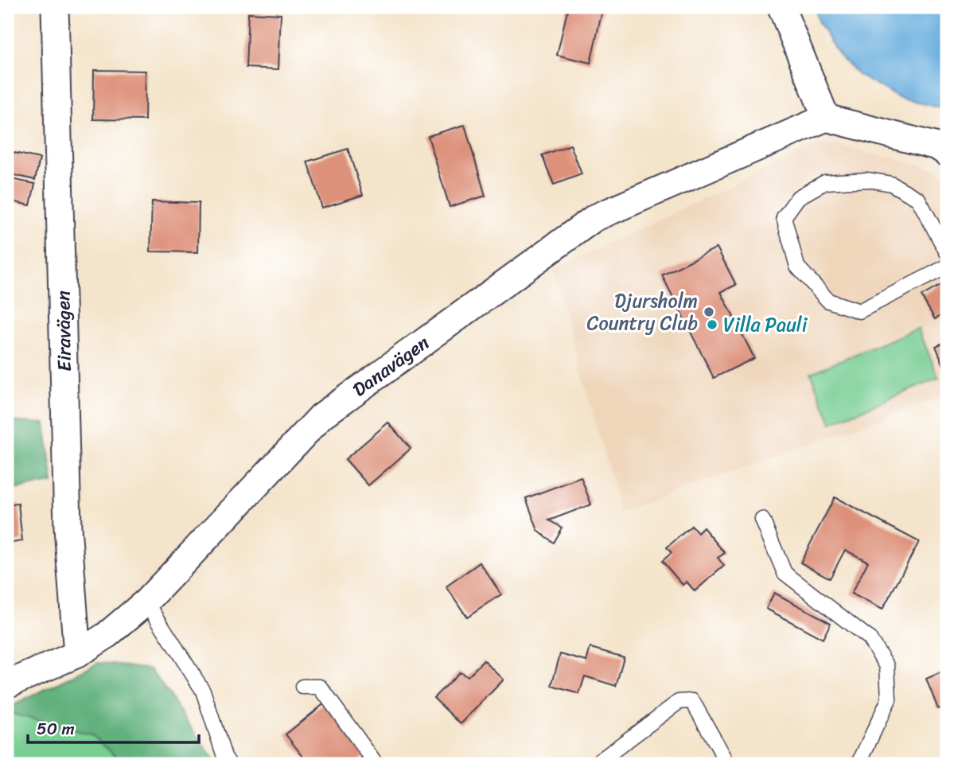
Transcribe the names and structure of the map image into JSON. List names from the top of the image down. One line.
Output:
{"streets":{"street":["Eiravägen","Danavägen"]},"crossings":[["Eiravägen","Danavägen"]],"places":["Djursholm Country Club","Villa Pauli"],"scale_bar":"50 m"}
